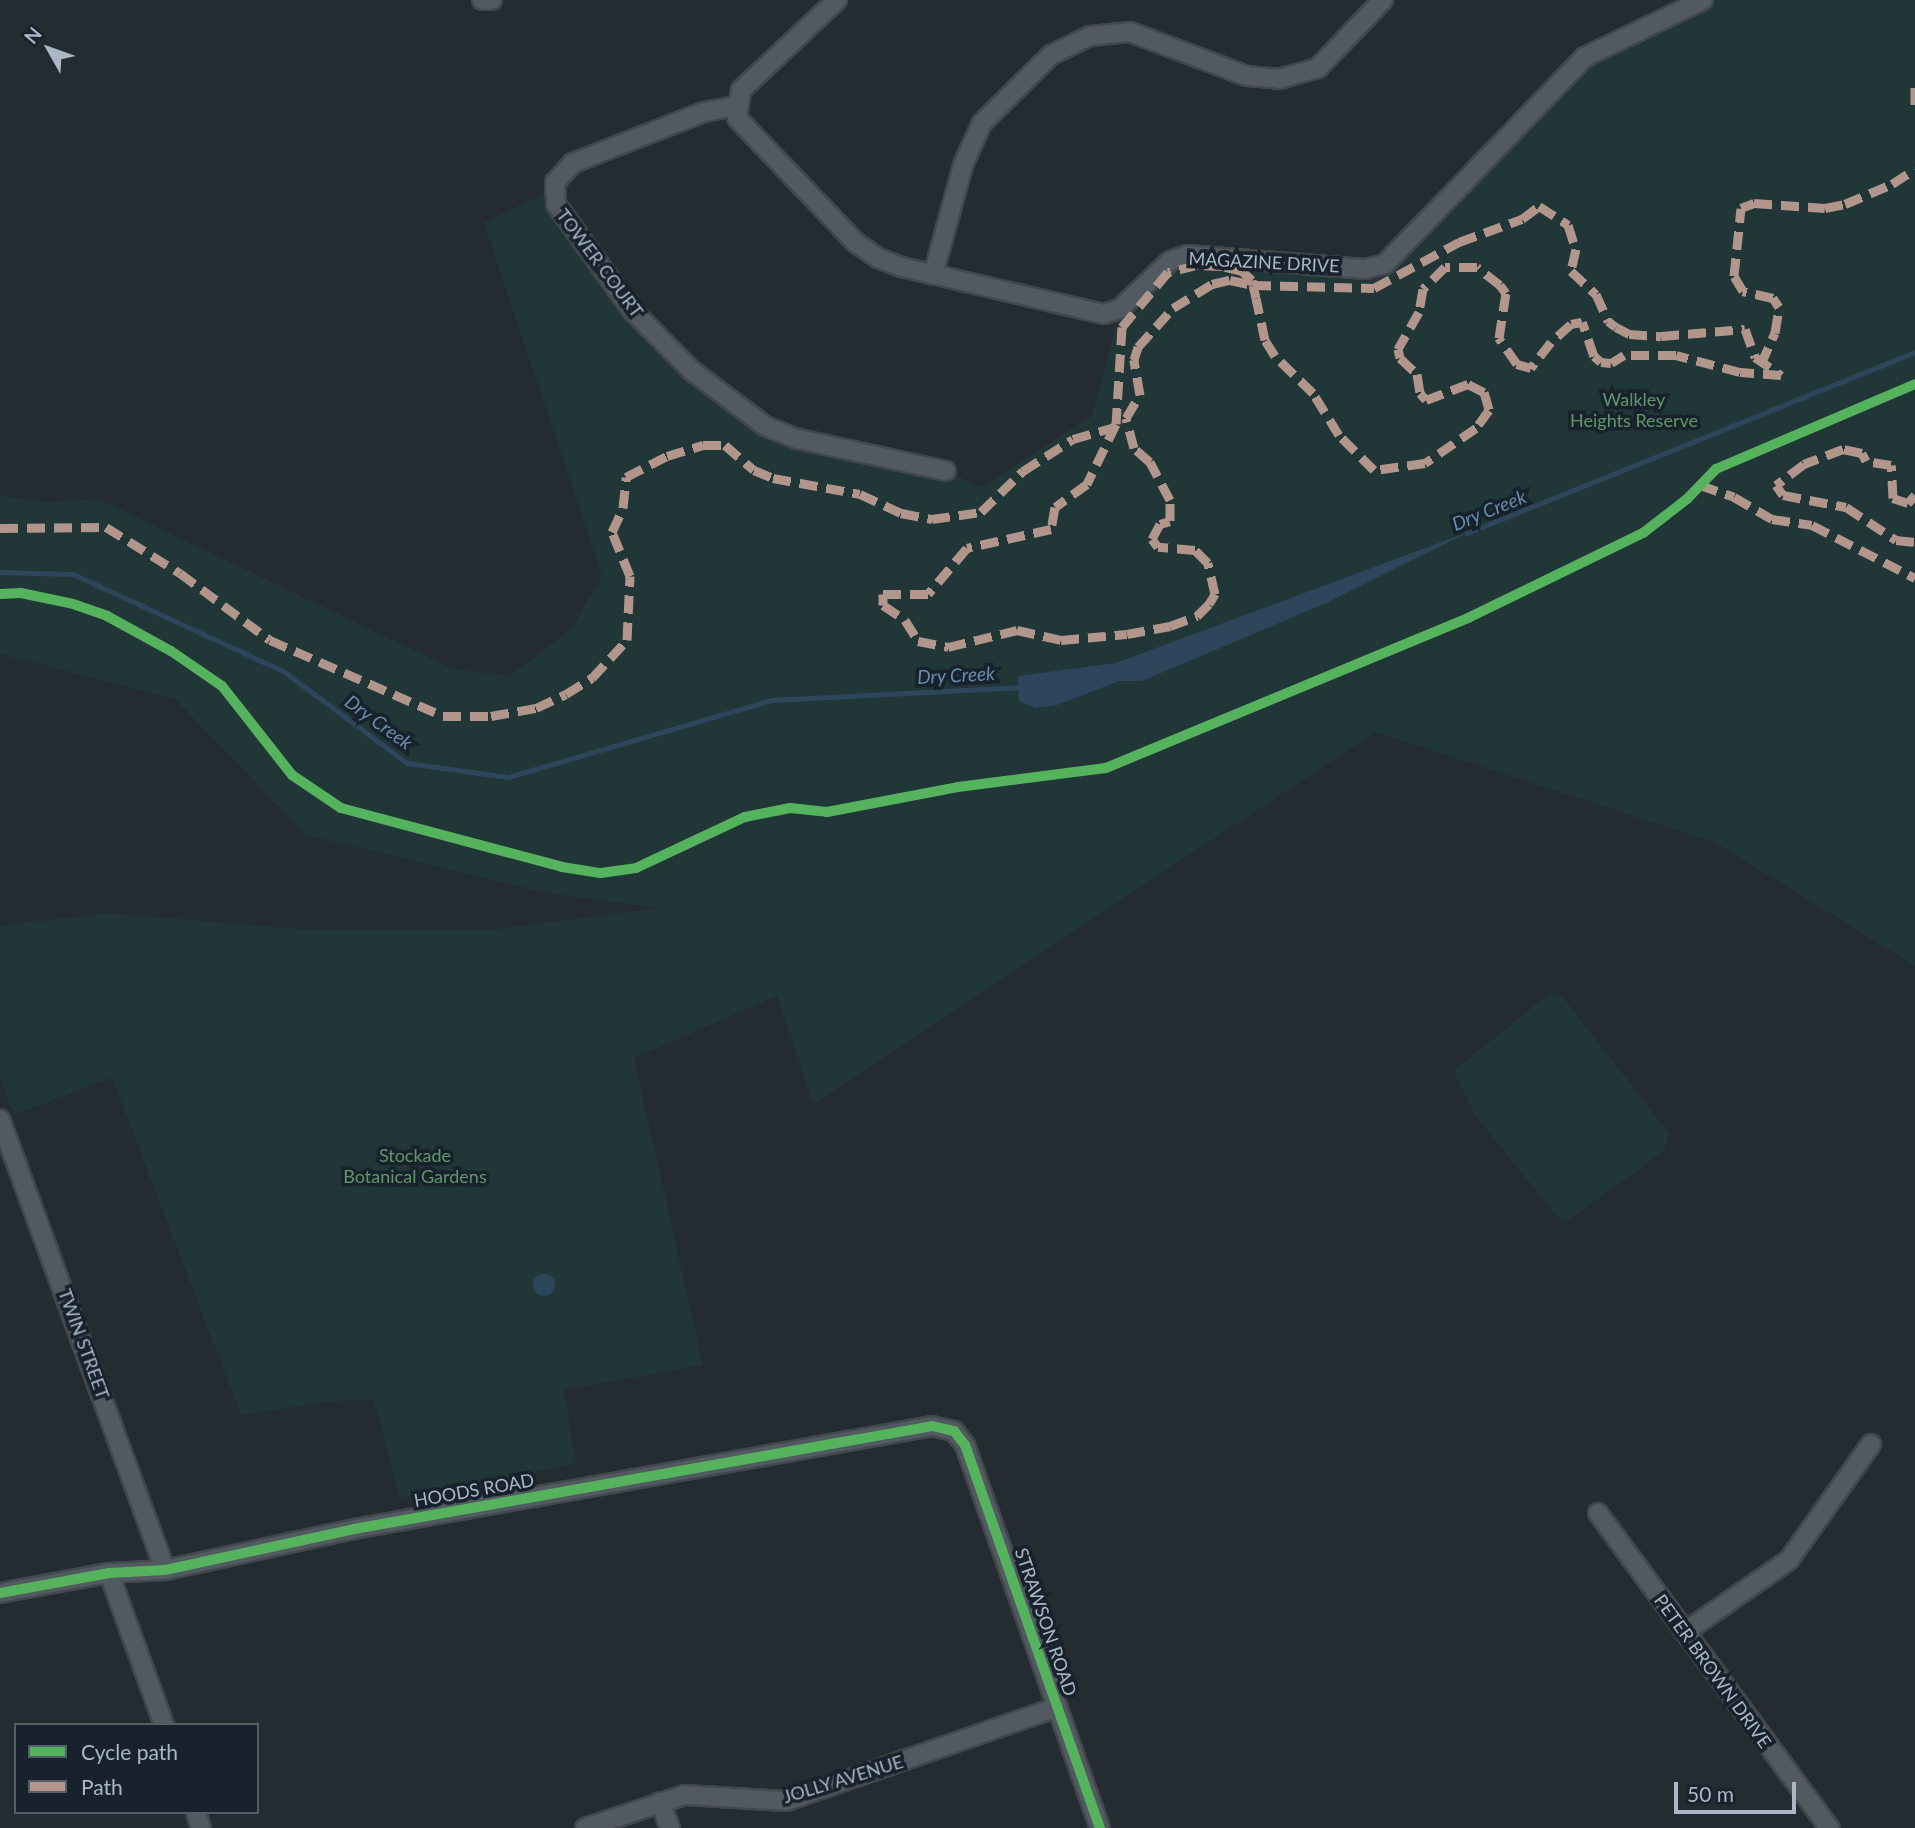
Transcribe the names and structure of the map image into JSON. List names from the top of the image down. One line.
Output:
{"streets":{"street":["MAGAZINE DRIVE","TOWER COURT","TWIN STREET","HOODS ROAD","STRAWSON ROAD","PETER BROWN DRIVE","JOLLY AVENUE"]},"crossings":[["MAGAZINE DRIVE","TOWER COURT"],["TWIN STREET","HOODS ROAD"],["HOODS ROAD","STRAWSON ROAD"],["STRAWSON ROAD","JOLLY AVENUE"]],"water":["Dry Creek"],"parks":["Walkley Heights Reserve","Stockade Botanical Gardens"],"legend":["Cycle path","Path"],"scale_bar":"50 m","north":"top left"}
